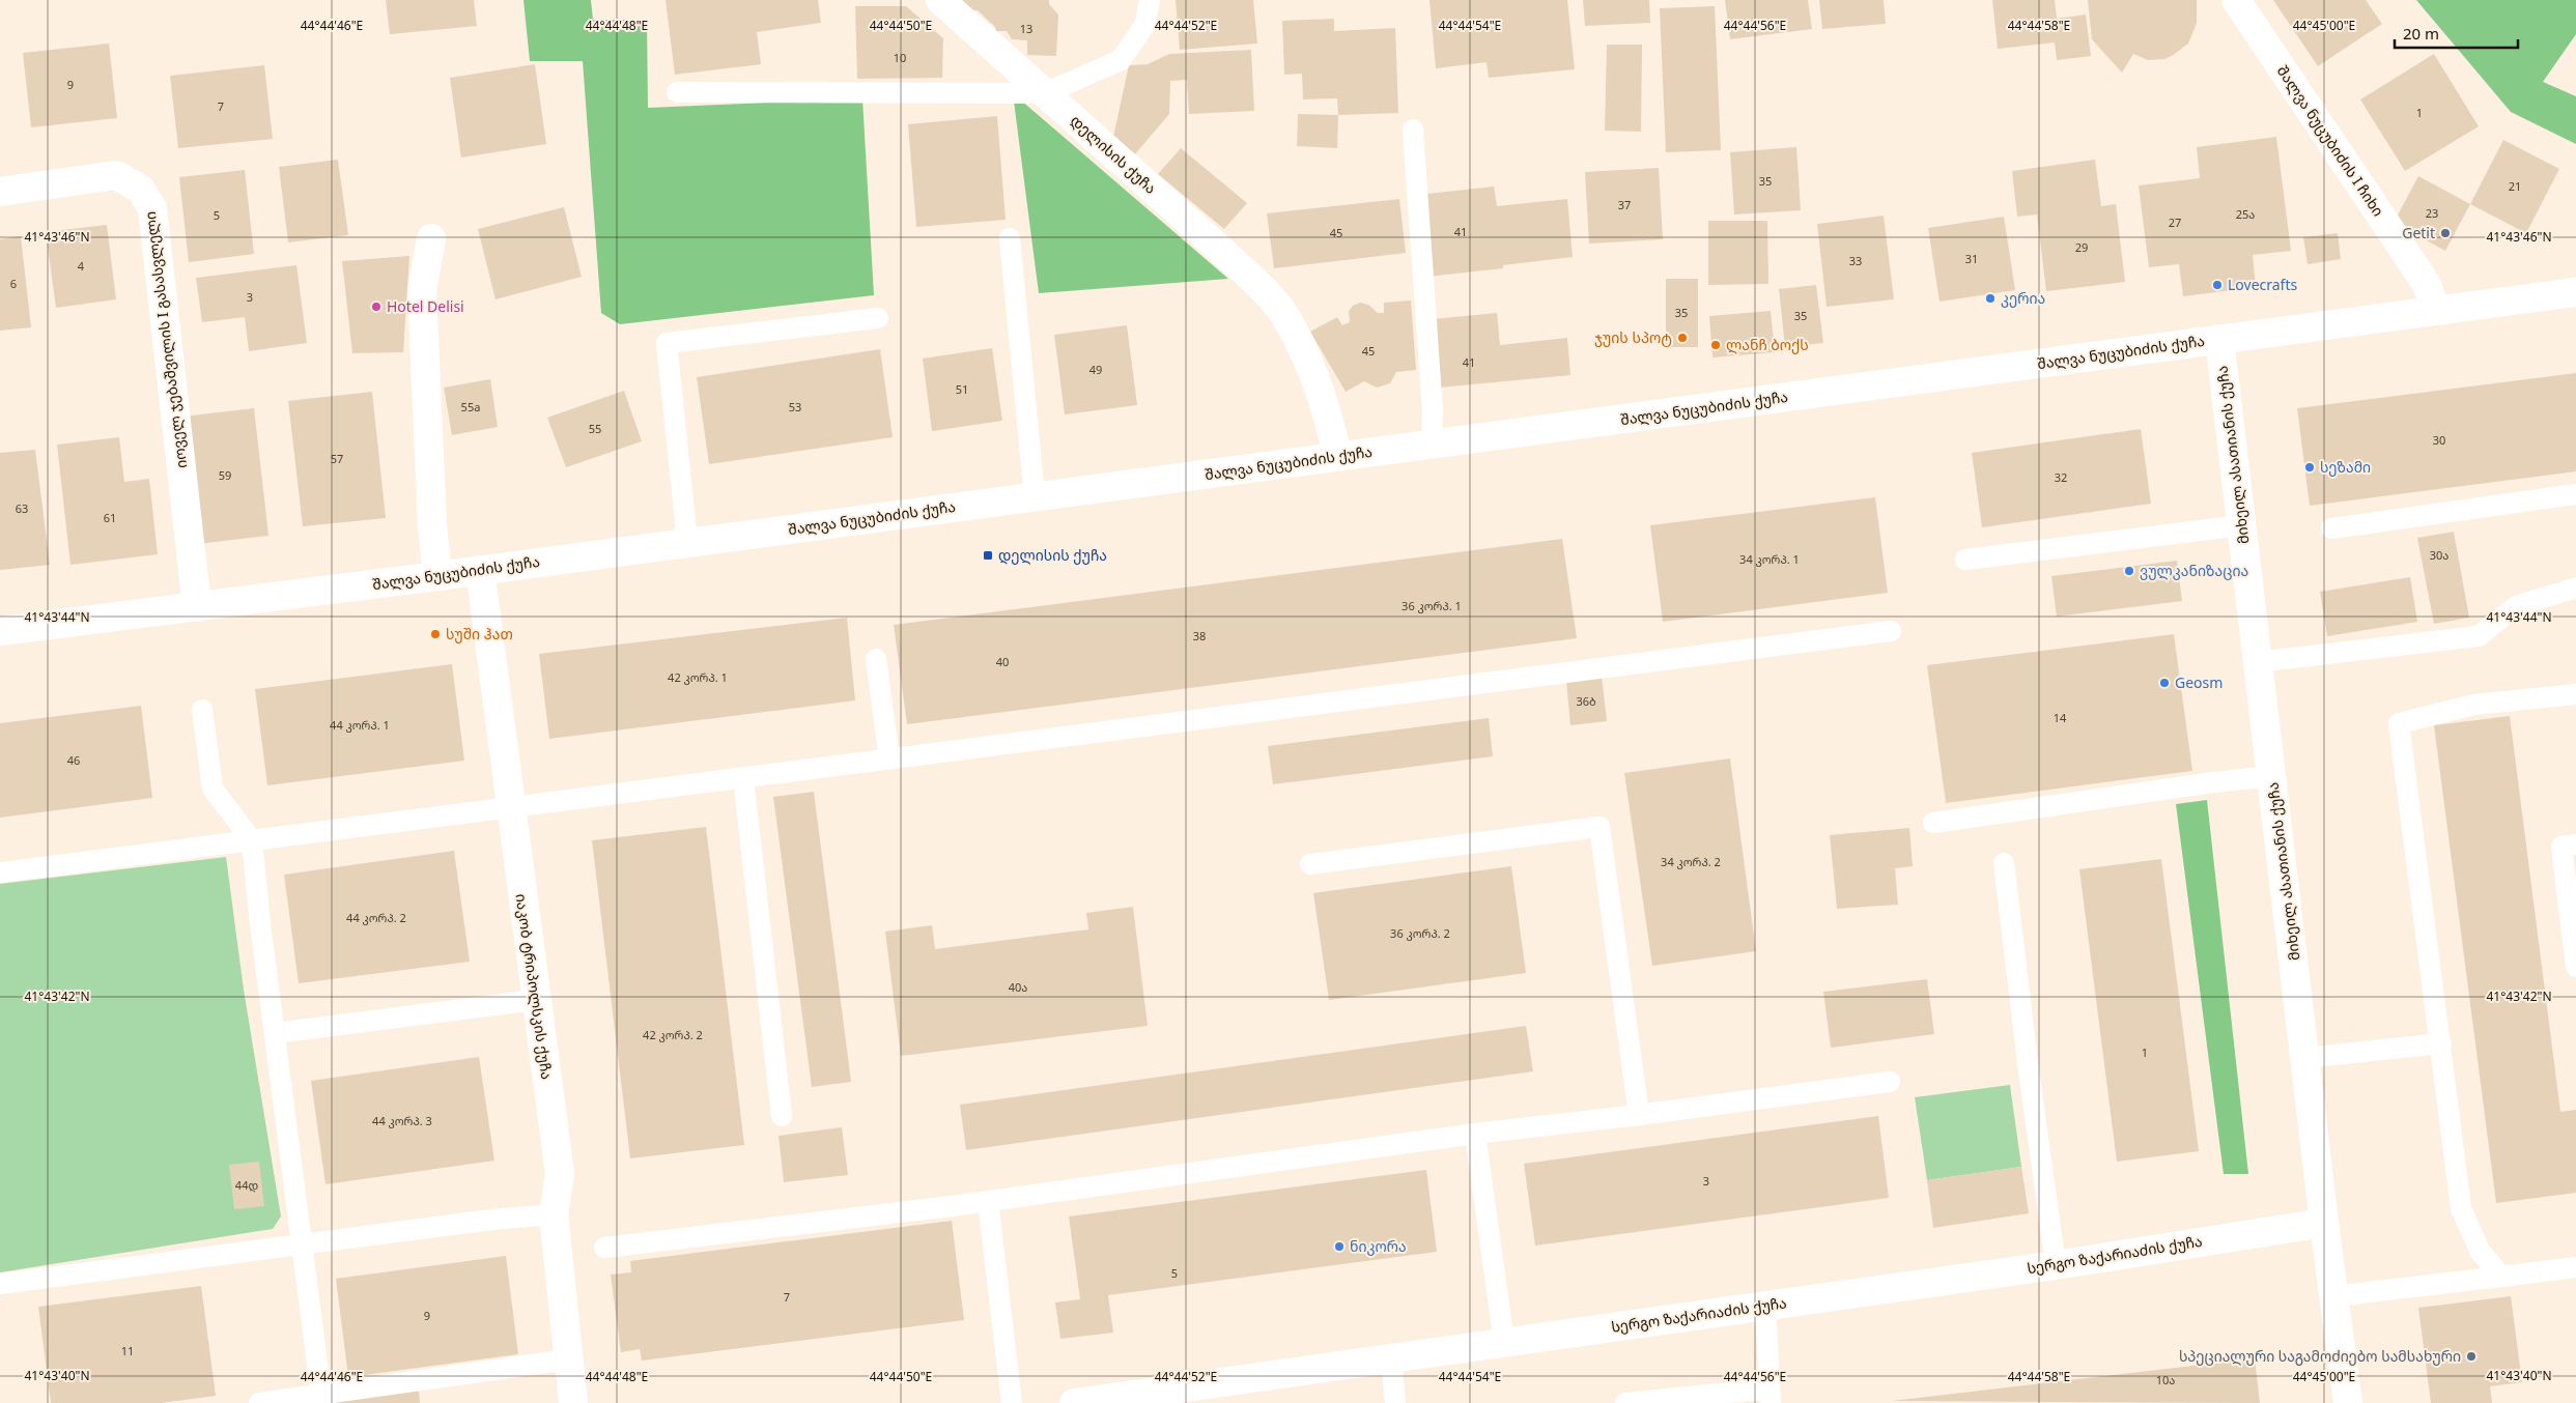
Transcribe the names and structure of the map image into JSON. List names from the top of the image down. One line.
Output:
{"streets":{"street":["შალვა ნუცუბიძის I ჩიხი","დელისის ქუჩა","იოველ ჯებაშვილის I გასასვლელი","შალვა ნუცუბიძის ქუჩა","მიხეილ ასათიანის ქუჩა","იაკობ ტრიპოლსკის ქუჩა","სერგო ზაქარიაძის ქუჩა"]},"crossings":[["შალვა ნუცუბიძის I ჩიხი","შალვა ნუცუბიძის ქუჩა"],["დელისის ქუჩა","შალვა ნუცუბიძის ქუჩა"],["იოველ ჯებაშვილის I გასასვლელი","შალვა ნუცუბიძის ქუჩა"],["შალვა ნუცუბიძის ქუჩა","მიხეილ ასათიანის ქუჩა"],["შალვა ნუცუბიძის ქუჩა","იაკობ ტრიპოლსკის ქუჩა"],["მიხეილ ასათიანის ქუჩა","სერგო ზაქარიაძის ქუჩა"]],"places":{"other":["Getit","Lovecrafts","კერია","Hotel Delisi","ჯუის სპოტ","ლანჩ ბოქს","სეზამი","ვულკანიზაცია","სუში ჰათ","Geosm","ნიკორა","სპეციალური საგამოძიებო სამსახური"],"transit":["დელისის ქუჩა"]},"house_numbers":["13","10","9","7","1","35","21","37","23","25ა","5","27","41","45","29","31","33","4","6","3","35","35","45","41","49","51","55a","53","55","30","57","59","32","63","61","30ა","34 კორპ. 1","36 კორპ. 1","38","40","42 კორპ. 1","36ბ","14","44 კორპ. 1","46","34 კორპ. 2","44 კორპ. 2","36 კორპ. 2","40ა","42 კორპ. 2","1","44 კორპ. 3","3","44დ","5","7","9","11","10ა"],"scale_bar":"20 m","coordinates":["44°44'46\"E","44°44'48\"E","44°44'50\"E","44°44'52\"E","44°44'54\"E","44°44'56\"E","44°44'58\"E","44°45'00\"E","41°43'46\"N","41°43'44\"N","41°43'42\"N","41°43'40\"N"]}
